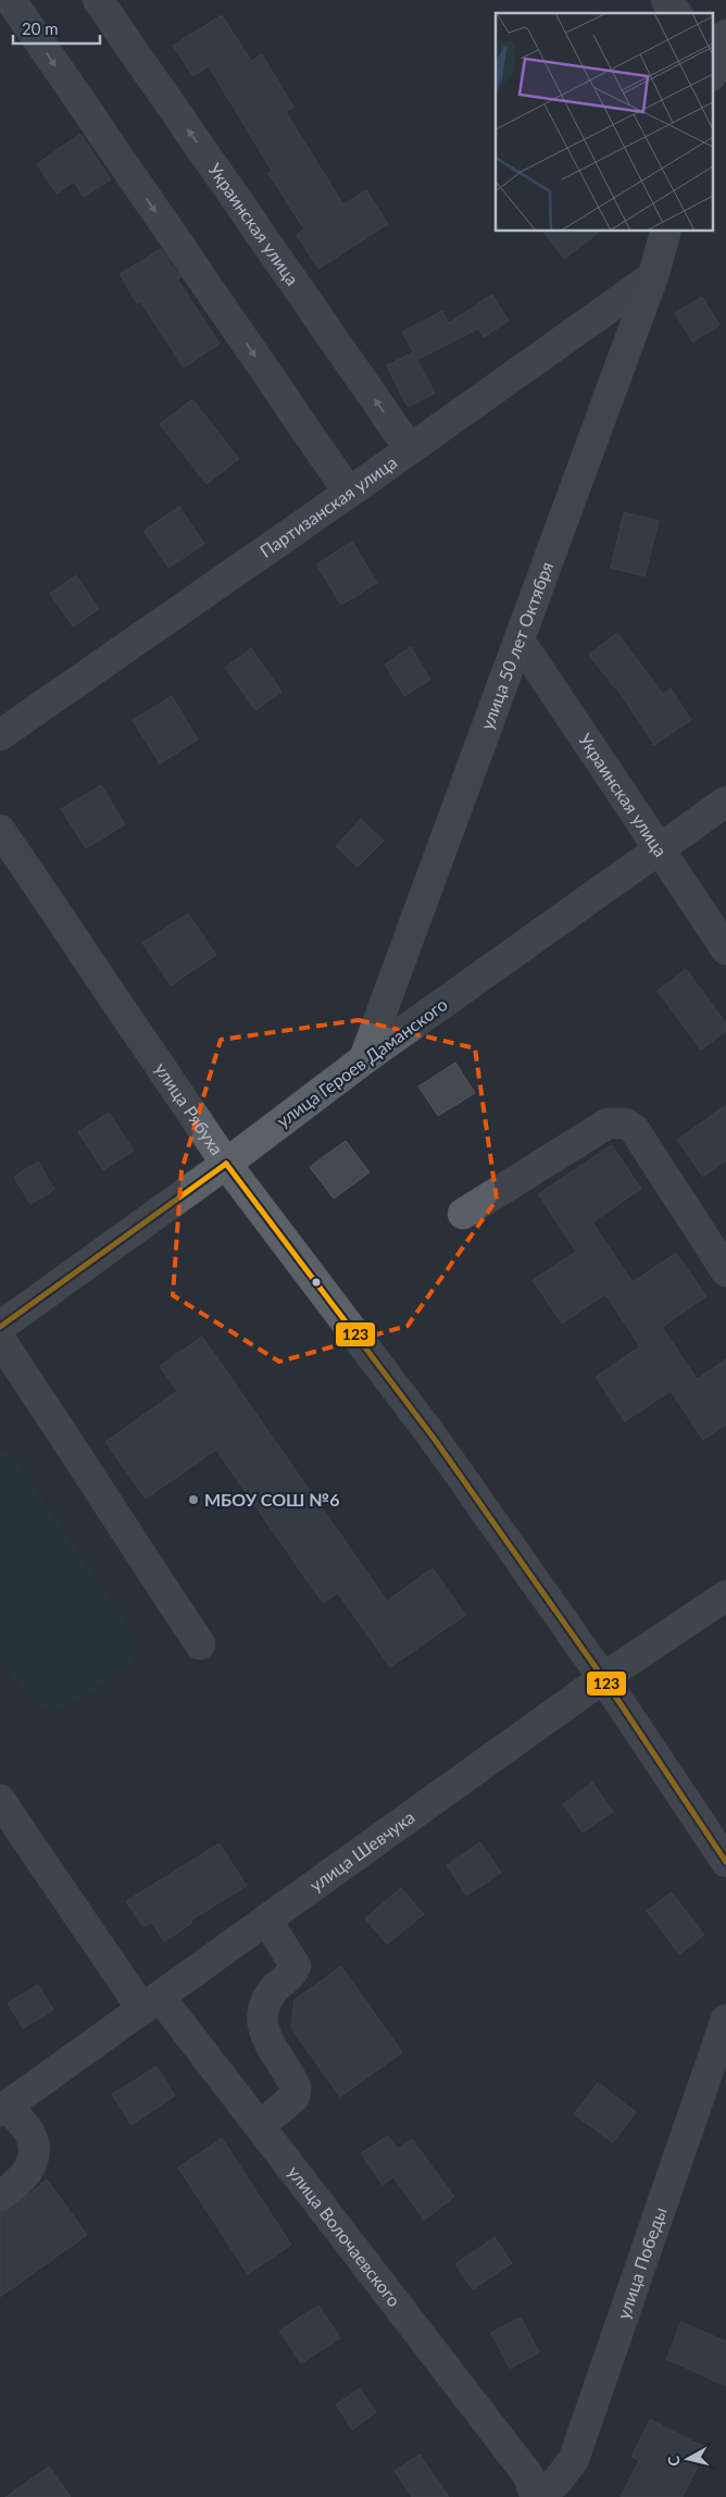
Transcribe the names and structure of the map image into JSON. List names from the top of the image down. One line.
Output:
{"streets":{"main road":["улица 50 лет Октября","улица Героев Даманского","улица Рябуха"],"street":["Украинская улица","Партизанская улица","улица Шевчука","улица Волочаевского","улица Победы"]},"crossings":[["Украинская улица","Партизанская улица"],["Украинская улица","улица 50 лет Октября"],["Украинская улица","улица Героев Даманского"],["Партизанская улица","улица 50 лет Октября"],["улица 50 лет Октября","улица Героев Даманского"],["улица Героев Даманского","улица Рябуха"],["улица Рябуха","улица Шевчука"],["улица Шевчука","улица Волочаевского"],["улица Волочаевского","улица Победы"]],"places":["МБОУ СОШ №6"],"lines":["transit line 123"],"scale_bar":"20 m","north":"left"}
